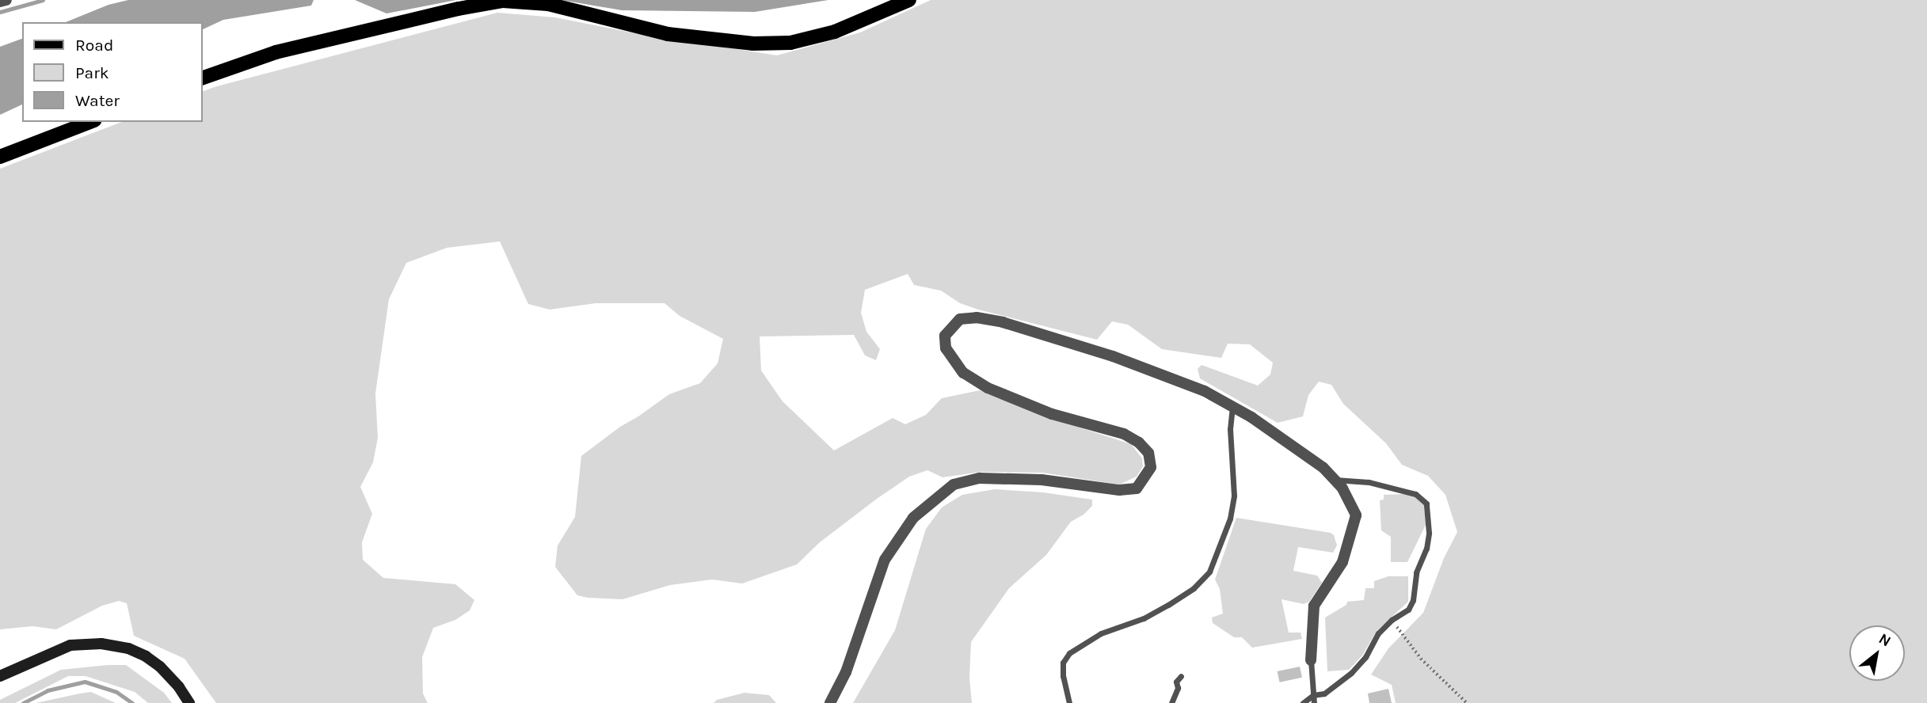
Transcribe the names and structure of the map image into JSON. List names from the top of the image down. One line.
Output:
{"legend":["Road","Park","Water"],"north":"top right"}
